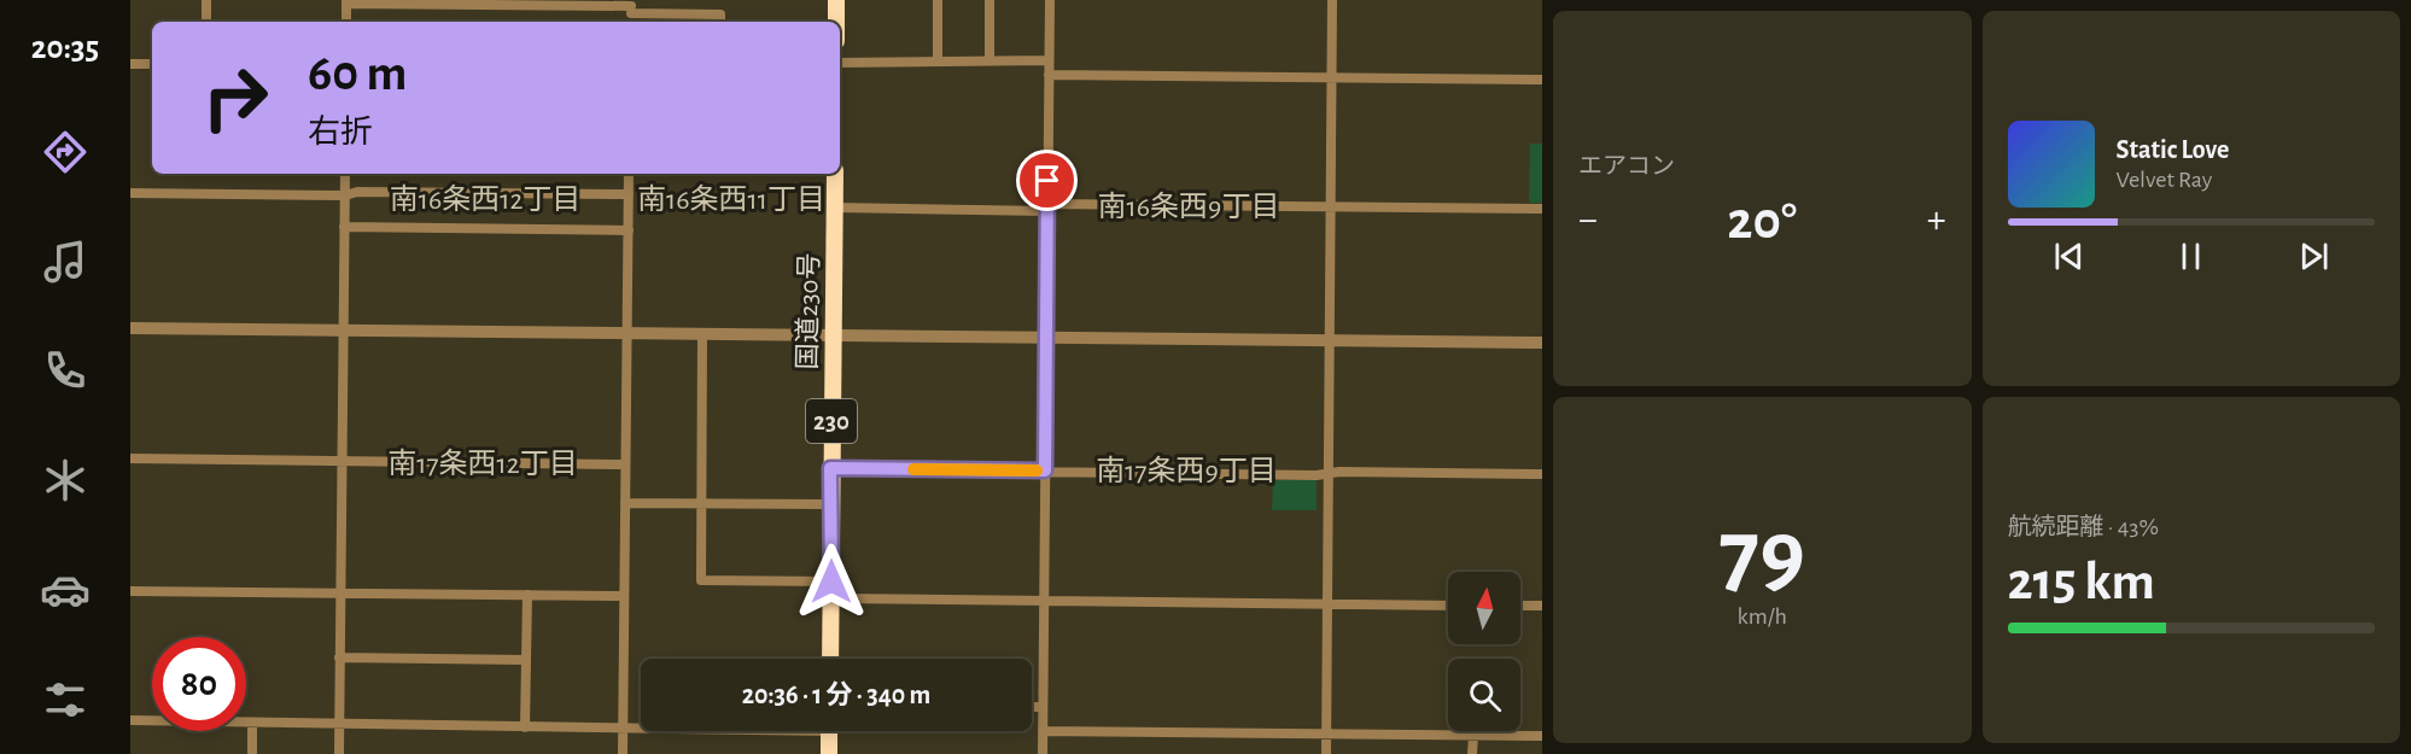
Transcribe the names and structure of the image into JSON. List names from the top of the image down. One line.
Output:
{"streets":{"highway":["国道230号","230"]},"districts":["南16条西12丁目","南16条西11丁目","南16条西9丁目","南17条西12丁目","南17条西9丁目"],"north":"top","page":{"tabs":"20:35","tile":["エアコン",["79","km/h"],["航続距離 · 43%","215 km"]],"turn":["60 m","右折"],"song":["Static Love","Velvet Ray"],"heat":["−","20°","+"],"limit":"80","trip":"20:36 · 1 分 · 340 m"}}
